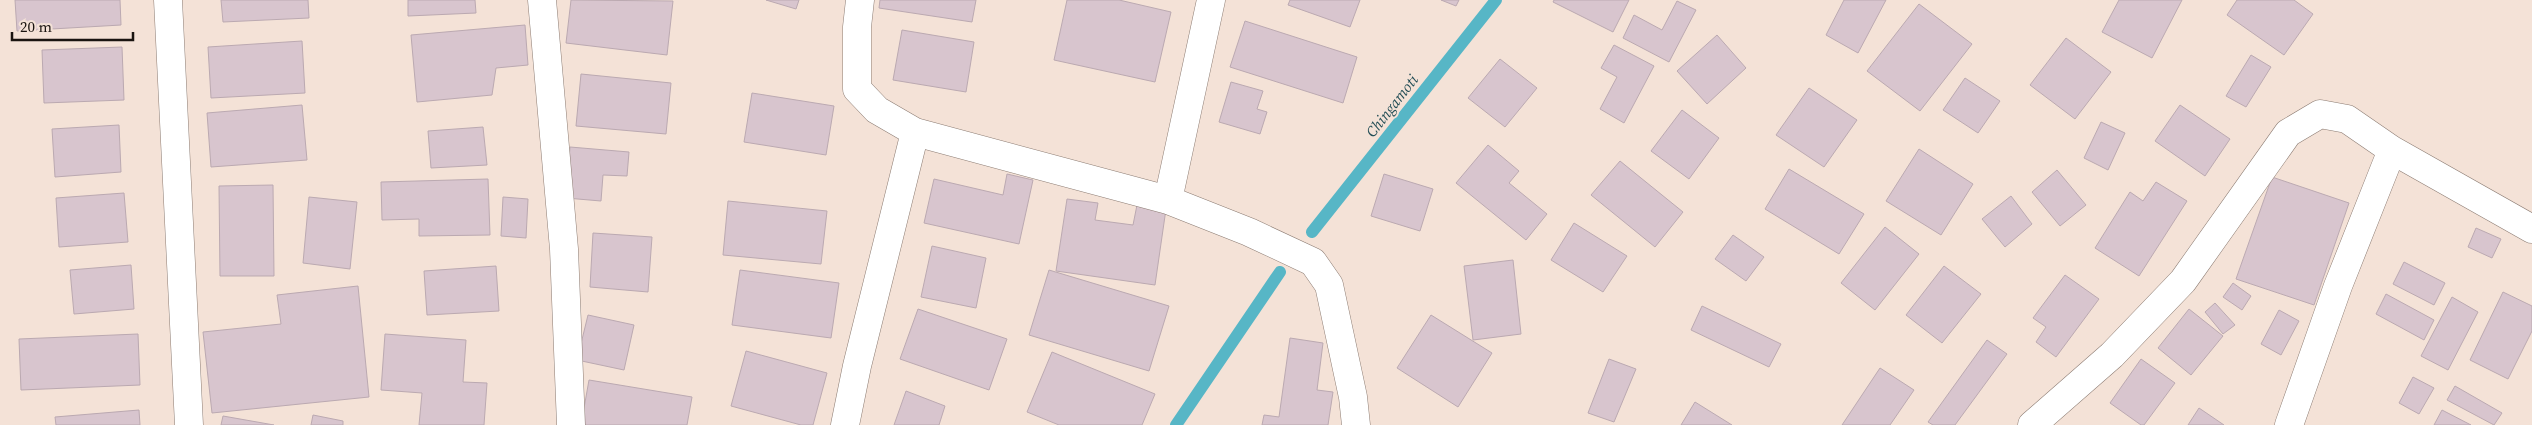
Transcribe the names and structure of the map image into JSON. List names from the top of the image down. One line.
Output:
{"water":["Chingamoti"],"scale_bar":"20 m"}
